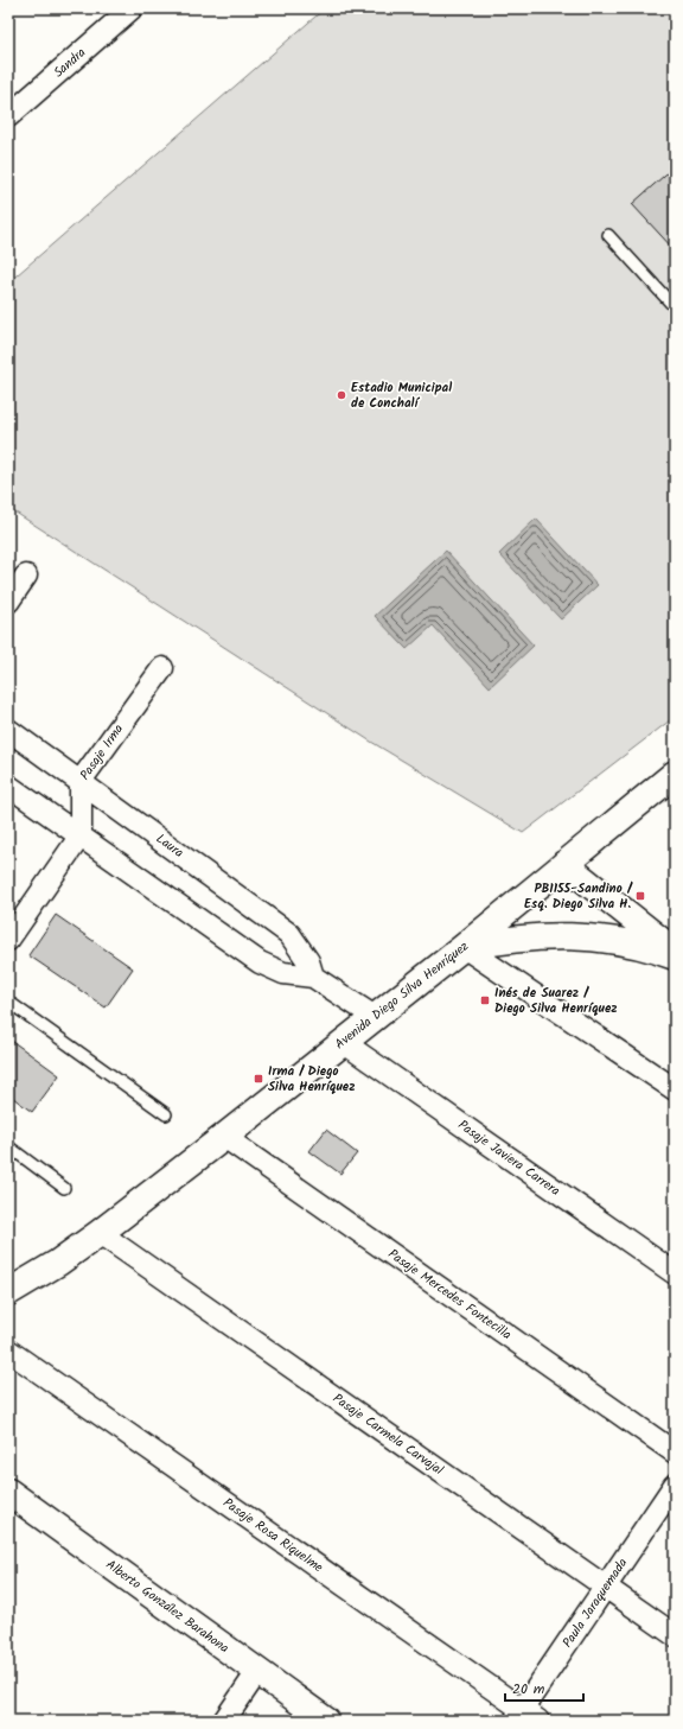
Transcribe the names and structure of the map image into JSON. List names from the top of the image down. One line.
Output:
{"streets":{"main road":["Avenida Diego Silva Henríquez","Alberto González Barahona"],"street":["Sandra","Pasaje Irma","Laura","Pasaje Javiera Carrera","Pasaje Mercedes Fontecilla","Pasaje Carmela Carvajal","Pasaje Rosa Riquelme","Paula Jaraquemada"]},"crossings":[["Pasaje Irma","Laura"],["Avenida Diego Silva Henríquez","Pasaje Javiera Carrera"],["Avenida Diego Silva Henríquez","Pasaje Mercedes Fontecilla"],["Avenida Diego Silva Henríquez","Pasaje Carmela Carvajal"],["Pasaje Carmela Carvajal","Paula Jaraquemada"],["Pasaje Rosa Riquelme","Paula Jaraquemada"]],"places":{"other":["Estadio Municipal de Conchalí"],"transit":["PB1155-Sandino / Esq. Diego Silva H.","Inés de Suarez / Diego Silva Henríquez","Irma / Diego Silva Henríquez"]},"scale_bar":"20 m"}
